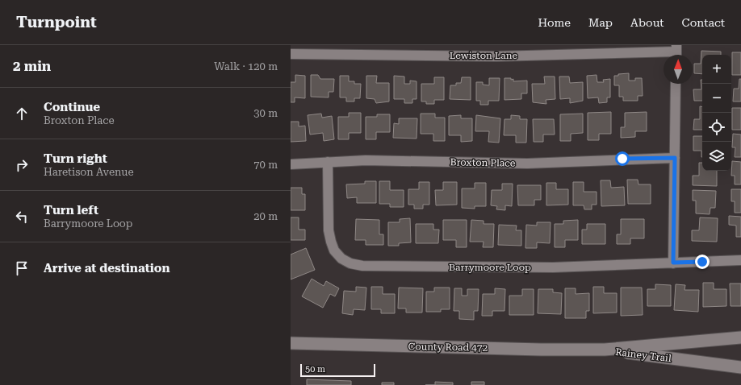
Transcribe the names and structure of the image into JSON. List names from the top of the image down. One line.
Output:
{"streets":{"street":["Lewiston Lane","Broxton Place","Barrymoore Loop","County Road 472","Rainey Trail"]},"crossings":[["Broxton Place","Barrymoore Loop"],["County Road 472","Rainey Trail"]],"scale_bar":"50 m","north":"top","page":{"header":"Turnpoint","nav":["Home","Map","About","Contact"],"heading":["2 min","Walk · 120 m"],"map_buttons":["+","−"],"list":[["Continue","Broxton Place","30 m"],["Turn right","Haretison Avenue","70 m"],["Turn left","Barrymoore Loop","20 m"],"Arrive at destination"],"scale":"50 m"}}
